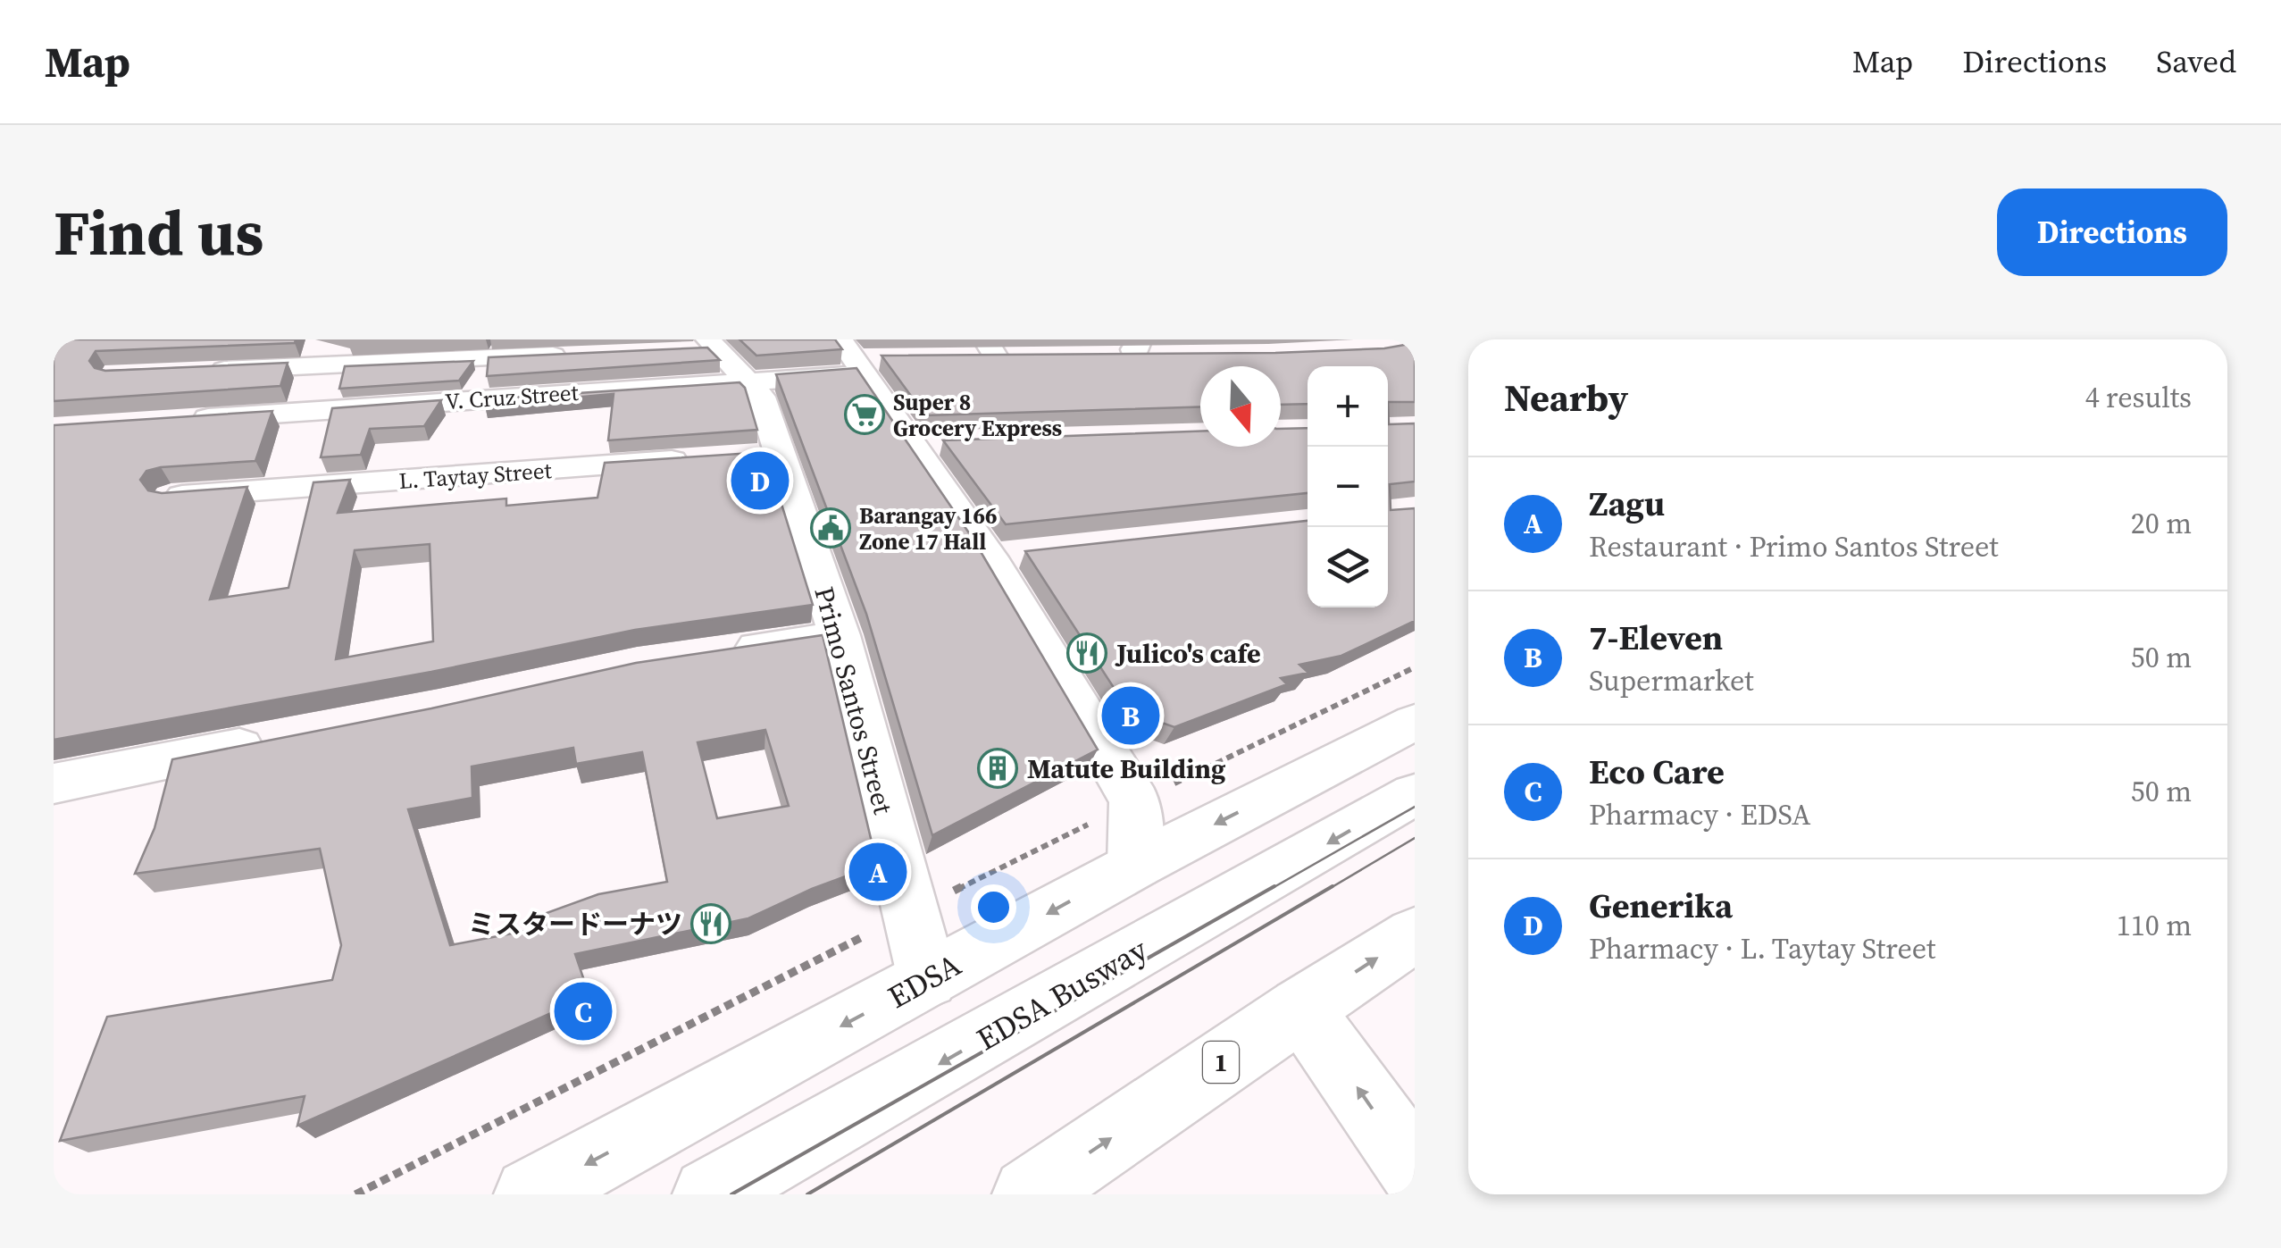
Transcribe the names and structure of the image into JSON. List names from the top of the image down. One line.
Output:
{"streets":{"main road":["V. Cruz Street","L. Taytay Street","Primo Santos Street","EDSA","EDSA Busway","1"]},"crossings":[["V. Cruz Street","Primo Santos Street"],["Primo Santos Street","EDSA"]],"places":{"supermarket":["Super 8 Grocery Express"],"public building":["Barangay 166 Zone 17 Hall"],"restaurant":["Julico's cafe","ミスタードーナツ"],"building":["Matute Building"]},"north":"bottom","page":{"header":"Map","nav":["Map","Directions","Saved"],"buttons":"Directions","title":"Find us","heading":["Nearby","4 results"],"map_buttons":["+","−"],"pins":["D","B","A","C"],"list":[{"mark":"A","name":"Zagu","note":"Restaurant · Primo Santos Street","value":"20 m"},{"mark":"B","name":"7-Eleven","note":"Supermarket","value":"50 m"},{"mark":"C","name":"Eco Care","note":"Pharmacy · EDSA","value":"50 m"},{"mark":"D","name":"Generika","note":"Pharmacy · L. Taytay Street","value":"110 m"}]}}
